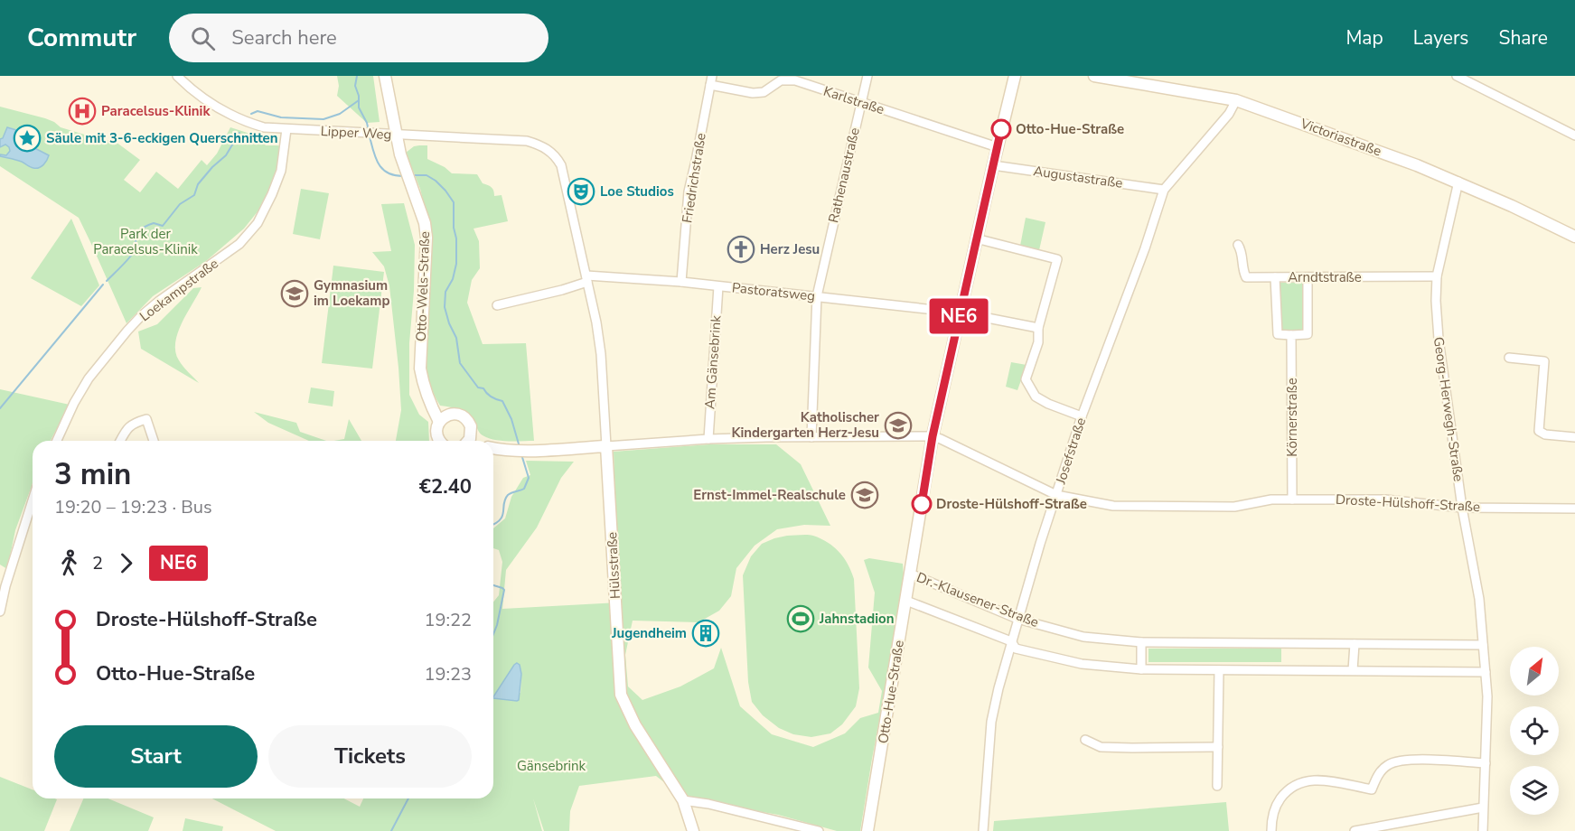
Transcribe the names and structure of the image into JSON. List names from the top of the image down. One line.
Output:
{"streets":{"main road":["Victoriastraße","Otto-Wels-Straße","Hülsstraße","Otto-Hue-Straße"],"street":["Karlstraße","Lipper Weg","Rathenaustraße","Augustastraße","Friedrichstraße","Arndtstraße","Loekampstraße","Pastoratsweg","Am Gänsebrink","Georg-Herwegh-Straße","Körnerstraße","Josefstraße","Droste-Hülshoff-Straße","Dr.-Klausener-Straße"]},"crossings":[["Karlstraße","Rathenaustraße"],["Karlstraße","Friedrichstraße"],["Karlstraße","Otto-Hue-Straße"],["Lipper Weg","Otto-Wels-Straße"],["Lipper Weg","Loekampstraße"],["Lipper Weg","Hülsstraße"],["Victoriastraße","Georg-Herwegh-Straße"],["Victoriastraße","Josefstraße"],["Rathenaustraße","Pastoratsweg"],["Rathenaustraße","Droste-Hülshoff-Straße"],["Augustastraße","Josefstraße"],["Augustastraße","Otto-Hue-Straße"],["Friedrichstraße","Pastoratsweg"],["Arndtstraße","Georg-Herwegh-Straße"],["Pastoratsweg","Am Gänsebrink"],["Pastoratsweg","Hülsstraße"],["Pastoratsweg","Otto-Hue-Straße"],["Am Gänsebrink","Droste-Hülshoff-Straße"],["Georg-Herwegh-Straße","Droste-Hülshoff-Straße"],["Georg-Herwegh-Straße","Dr.-Klausener-Straße"],["Körnerstraße","Droste-Hülshoff-Straße"],["Josefstraße","Droste-Hülshoff-Straße"],["Josefstraße","Dr.-Klausener-Straße"],["Droste-Hülshoff-Straße","Hülsstraße"],["Droste-Hülshoff-Straße","Otto-Hue-Straße"],["Dr.-Klausener-Straße","Otto-Hue-Straße"]],"parks":["Park der Paracelsus-Klinik","Gänsebrink"],"places":{"hospital":["Paracelsus-Klinik"],"other":["Otto-Hue-Straße","Droste-Hülshoff-Straße"],"place":["Säule mit 3-6-eckigen Querschnitten"],"theatre":["Loe Studios"],"church":["Herz Jesu"],"school or university":["Gymnasium im Loekamp","Katholischer Kindergarten Herz-Jesu","Ernst-Immel-Realschule"],"sports":["Jahnstadion"],"building":["Jugendheim"]},"lines":["bus line NE6"],"north":"top right","page":{"header":"Commutr","search":"Search here","nav":["Map","Layers","Share"],"on_map":"NE6","heading":["3 min","19:20 – 19:23 · Bus","€2.40"],"legs":["2","NE6"],"list":[{"name":"Droste-Hülshoff-Straße","value":"19:22"},{"name":"Otto-Hue-Straße","value":"19:23"}],"buttons":["Start","Tickets"]}}
